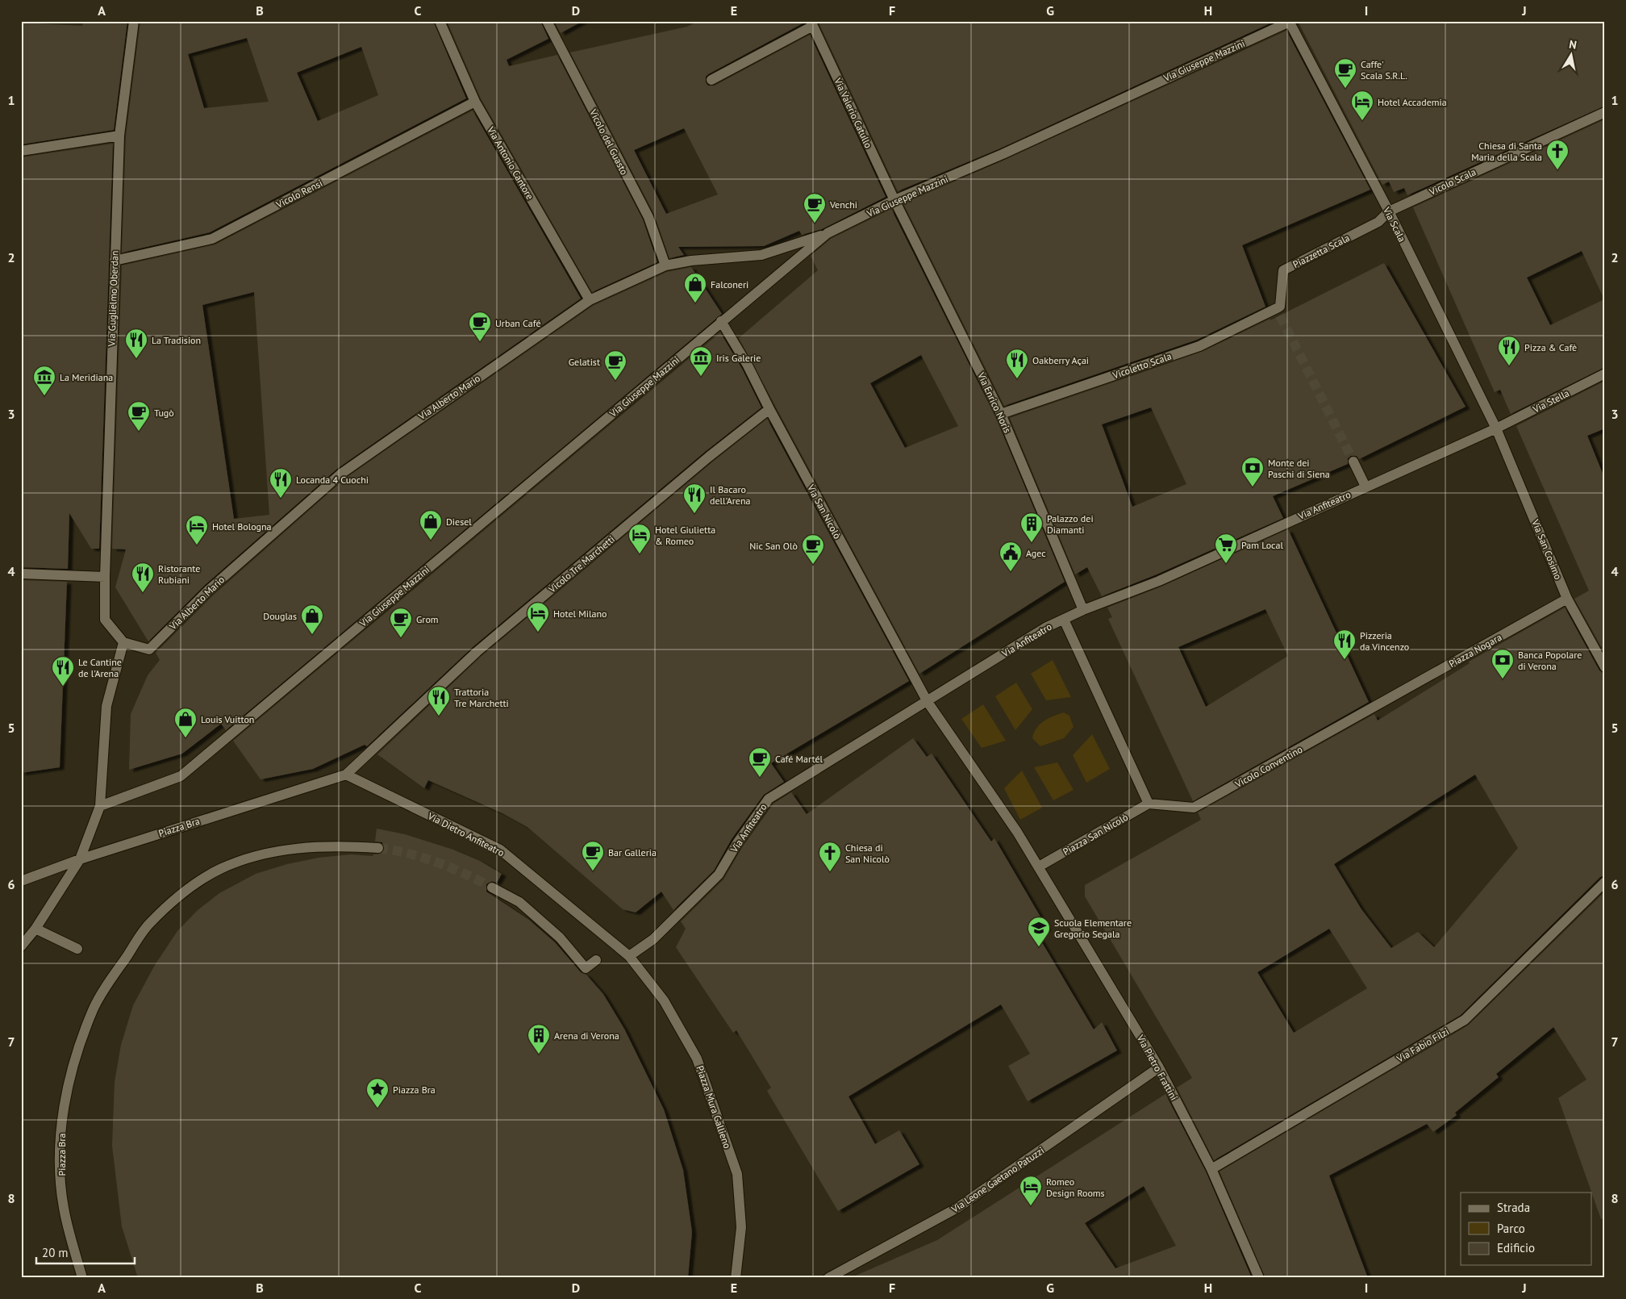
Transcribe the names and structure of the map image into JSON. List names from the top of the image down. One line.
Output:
{"streets":{"street":["Via Giuseppe Mazzini","Via Valerio Catullo","Vicolo del Guasto","Via Antonio Cantore","Vicolo Scala","Vicolo Rensi","Via Scala","Piazzetta Scala","Via Guglielmo Oberdan","Vicoletto Scala","Via Alberto Mario","Via Stella","Via Enrico Noris","Via Anfiteatro","Via San Nicolò","Via San Cosimo","Vicolo Tre Marchetti","Piazza Nogara","Vicolo Conventino","Piazza Bra","Via Dietro Anfiteatro","Piazza San Nicolò","Via Fabio Filzi","Via Pietro Frattini","Piazza Mura Gallieno","Via Leone Gaetano Patuzzi"]},"crossings":[["Via Giuseppe Mazzini","Via Valerio Catullo"],["Via Giuseppe Mazzini","Via Scala"],["Via Giuseppe Mazzini","Via Alberto Mario"],["Via Giuseppe Mazzini","Via Enrico Noris"],["Via Giuseppe Mazzini","Via San Nicolò"],["Via Valerio Catullo","Via Enrico Noris"],["Vicolo del Guasto","Via Alberto Mario"],["Via Antonio Cantore","Vicolo Rensi"],["Via Antonio Cantore","Via Alberto Mario"],["Vicolo Scala","Via Scala"],["Vicolo Scala","Piazzetta Scala"],["Vicolo Rensi","Via Guglielmo Oberdan"],["Via Scala","Piazzetta Scala"],["Via Scala","Via Stella"],["Via Scala","Via Anfiteatro"],["Via Scala","Via San Cosimo"],["Piazzetta Scala","Vicoletto Scala"],["Via Guglielmo Oberdan","Via Alberto Mario"],["Vicoletto Scala","Via Enrico Noris"],["Via Stella","Via Anfiteatro"],["Via Stella","Via San Cosimo"],["Via Enrico Noris","Via Anfiteatro"],["Via Anfiteatro","Via San Nicolò"],["Via Anfiteatro","Via San Cosimo"],["Via Anfiteatro","Via Dietro Anfiteatro"],["Via Anfiteatro","Piazza Mura Gallieno"],["Via San Nicolò","Vicolo Tre Marchetti"],["Via San Cosimo","Piazza Nogara"],["Vicolo Tre Marchetti","Piazza Bra"],["Vicolo Tre Marchetti","Via Dietro Anfiteatro"],["Piazza Nogara","Vicolo Conventino"],["Vicolo Conventino","Piazza San Nicolò"],["Piazza Bra","Via Dietro Anfiteatro"],["Via Dietro Anfiteatro","Piazza Mura Gallieno"],["Piazza San Nicolò","Via Pietro Frattini"],["Via Fabio Filzi","Via Pietro Frattini"],["Via Pietro Frattini","Via Leone Gaetano Patuzzi"]],"places":{"cafe":["Caffe' Scala S.R.L.","Venchi","Urban Café","Gelatist","Tugò","Nic San Olò","Grom","Café Martél","Bar Galleria"],"hotel":["Hotel Accademia","Hotel Bologna","Hotel Giulietta & Romeo","Hotel Milano","Romeo Design Rooms"],"church":["Chiesa di Santa Maria della Scala","Chiesa di San Nicolò"],"shop":["Falconeri","Diesel","Douglas","Louis Vuitton"],"restaurant":["La Tradision","Pizza & Cafè","Oakberry Açai","Locanda 4 Cuochi","Il Bacaro dell'Arena","Ristorante Rubiani","Pizzeria da Vincenzo","Le Cantine de l'Arena","Trattoria Tre Marchetti"],"museum":["Iris Galerie","La Meridiana"],"bank":["Monte dei Paschi di Siena","Banca Popolare di Verona"],"building":["Palazzo dei Diamanti","Arena di Verona"],"supermarket":["Pam Local"],"public building":["Agec"],"school or university":["Scuola Elementare Gregorio Segala"],"place":["Piazza Bra"]},"legend":["Strada","Parco","Edificio"],"scale_bar":"20 m","north":"top","grid":{"columns":["A","B","C","D","E","F","G","H","I","J"],"rows":["1","2","3","4","5","6","7","8"]}}
